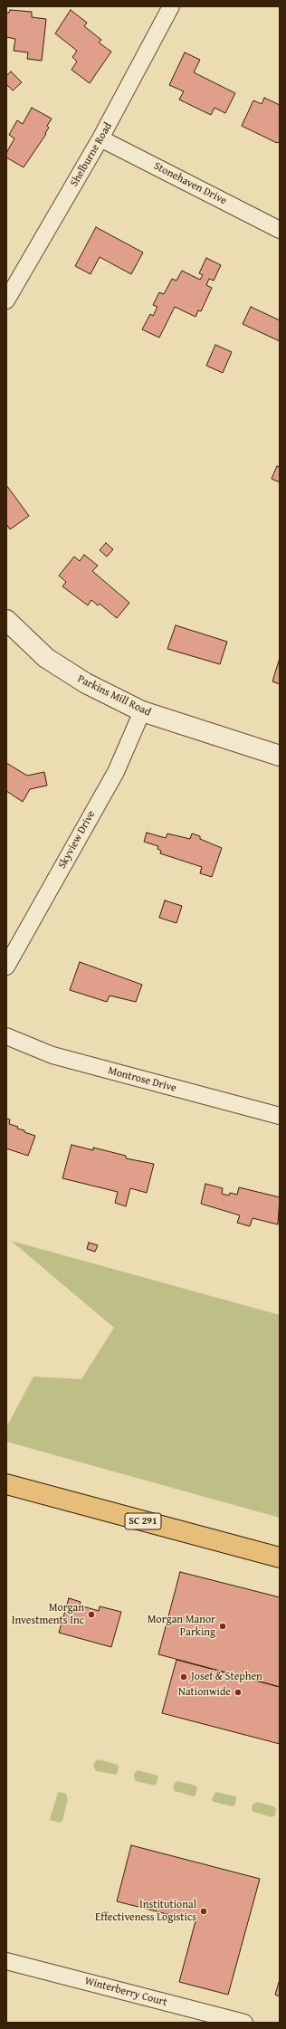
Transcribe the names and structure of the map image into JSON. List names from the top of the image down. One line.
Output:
{"streets":{"main road":["SC 291"],"street":["Shelburne Road","Stonehaven Drive","Parkins Mill Road","Skyview Drive","Montrose Drive","Winterberry Court"]},"crossings":[["Shelburne Road","Stonehaven Drive"],["Parkins Mill Road","Skyview Drive"]],"places":["Morgan Investments Inc","Morgan Manor Parking","Josef & Stephen","Nationwide","Institutional Effectiveness Logistics"]}
